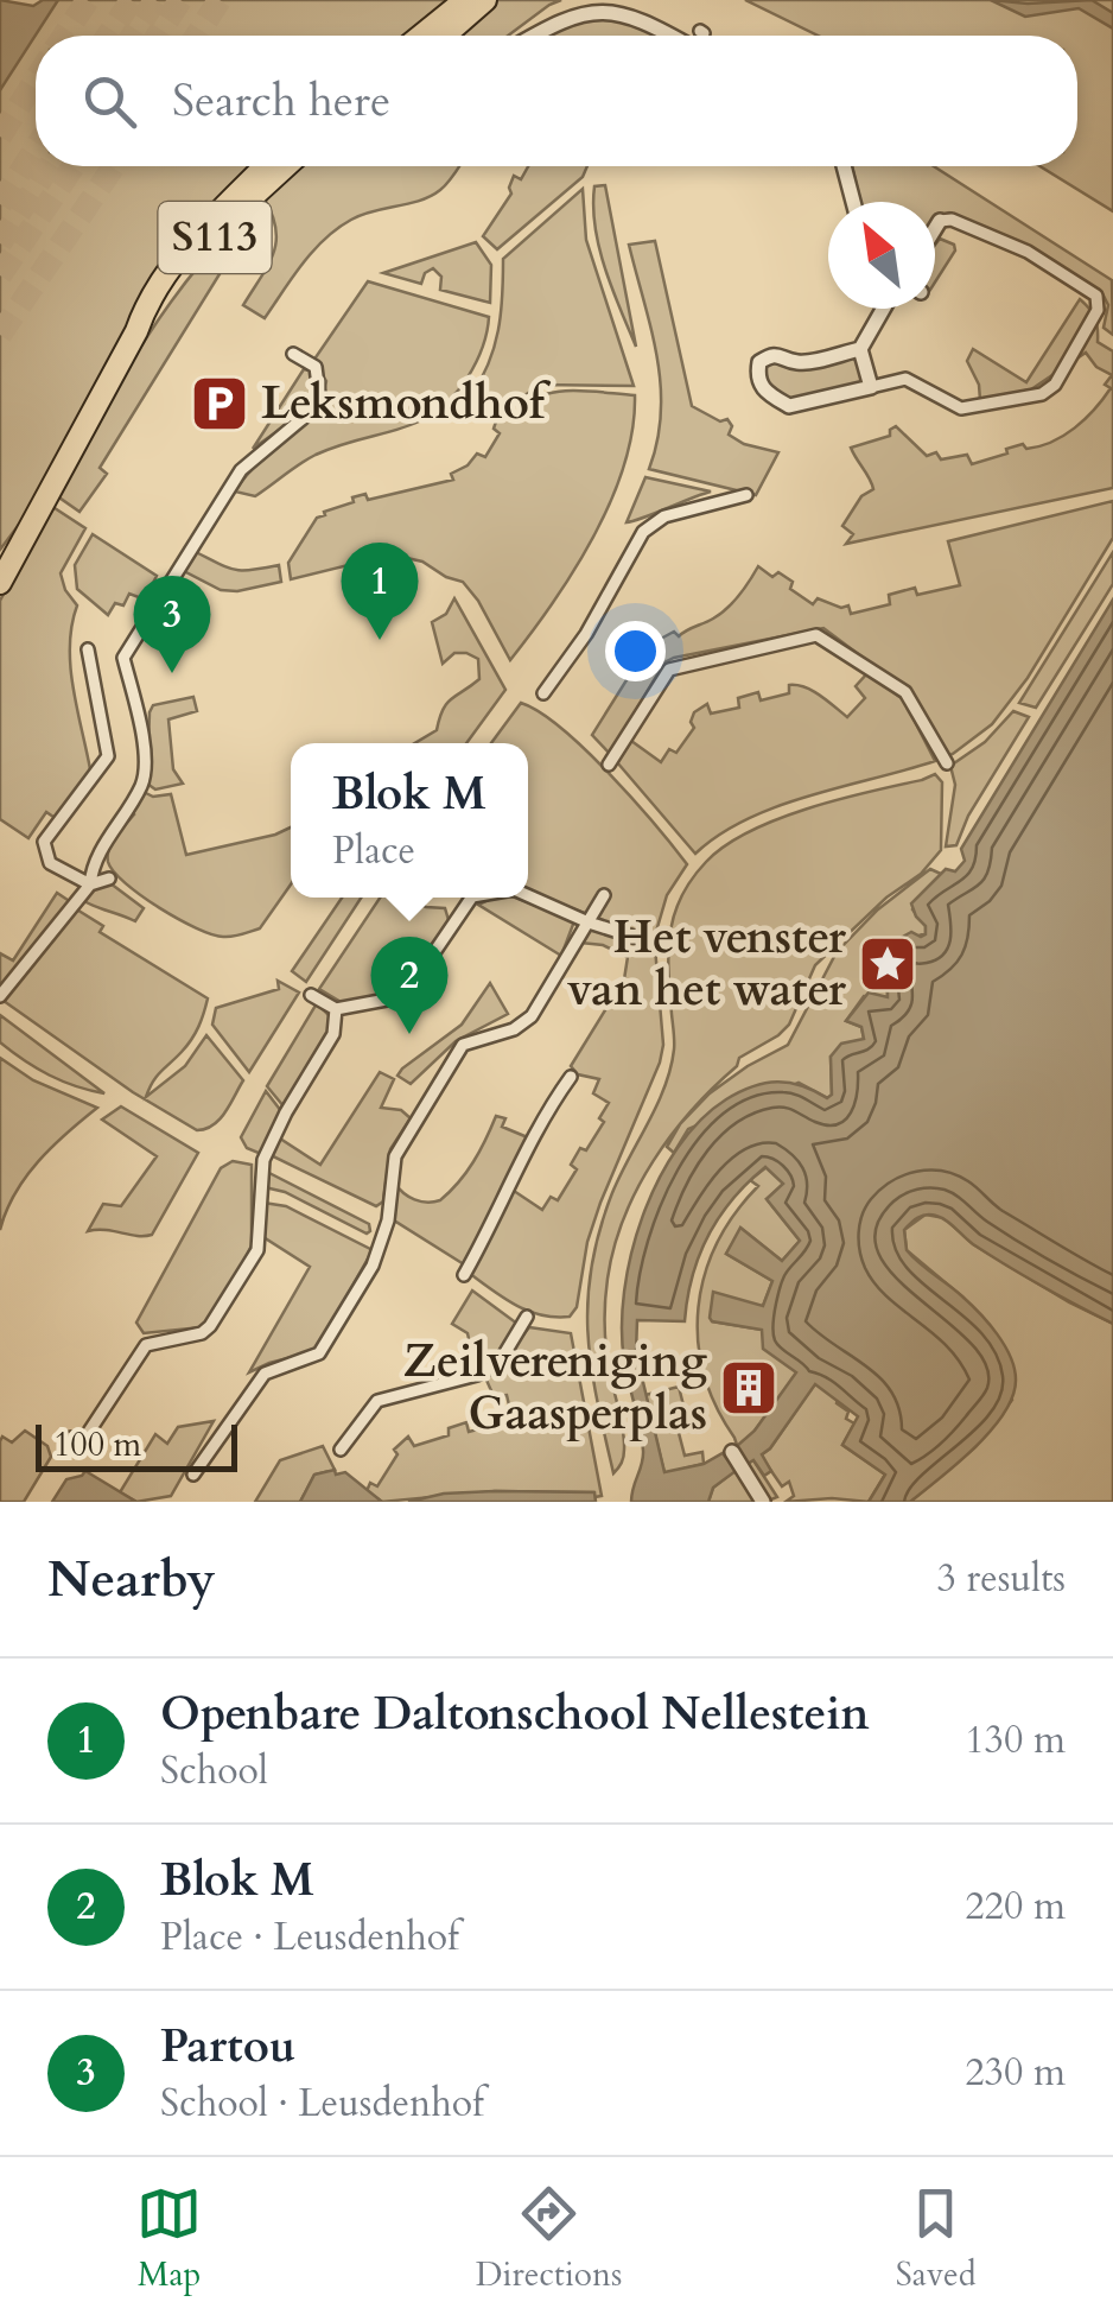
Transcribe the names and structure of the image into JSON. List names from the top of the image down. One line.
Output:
{"streets":{"main road":["S113"]},"places":{"parking":["Leksmondhof"],"place":["Het venster van het water"],"building":["Zeilvereniging Gaasperplas"]},"scale_bar":"100 m","north":"top left","page":{"search":"Search here","pins":["1","3","2"],"popup":["Blok M","Place"],"scale":"100 m","heading":["Nearby","3 results"],"list":[{"mark":"1","name":"Openbare Daltonschool Nellestein","note":"School","value":"130 m"},{"mark":"2","name":"Blok M","note":"Place · Leusdenhof","value":"220 m"},{"mark":"3","name":"Partou","note":"School · Leusdenhof","value":"230 m"}],"nav":["Map","Directions","Saved"]}}
